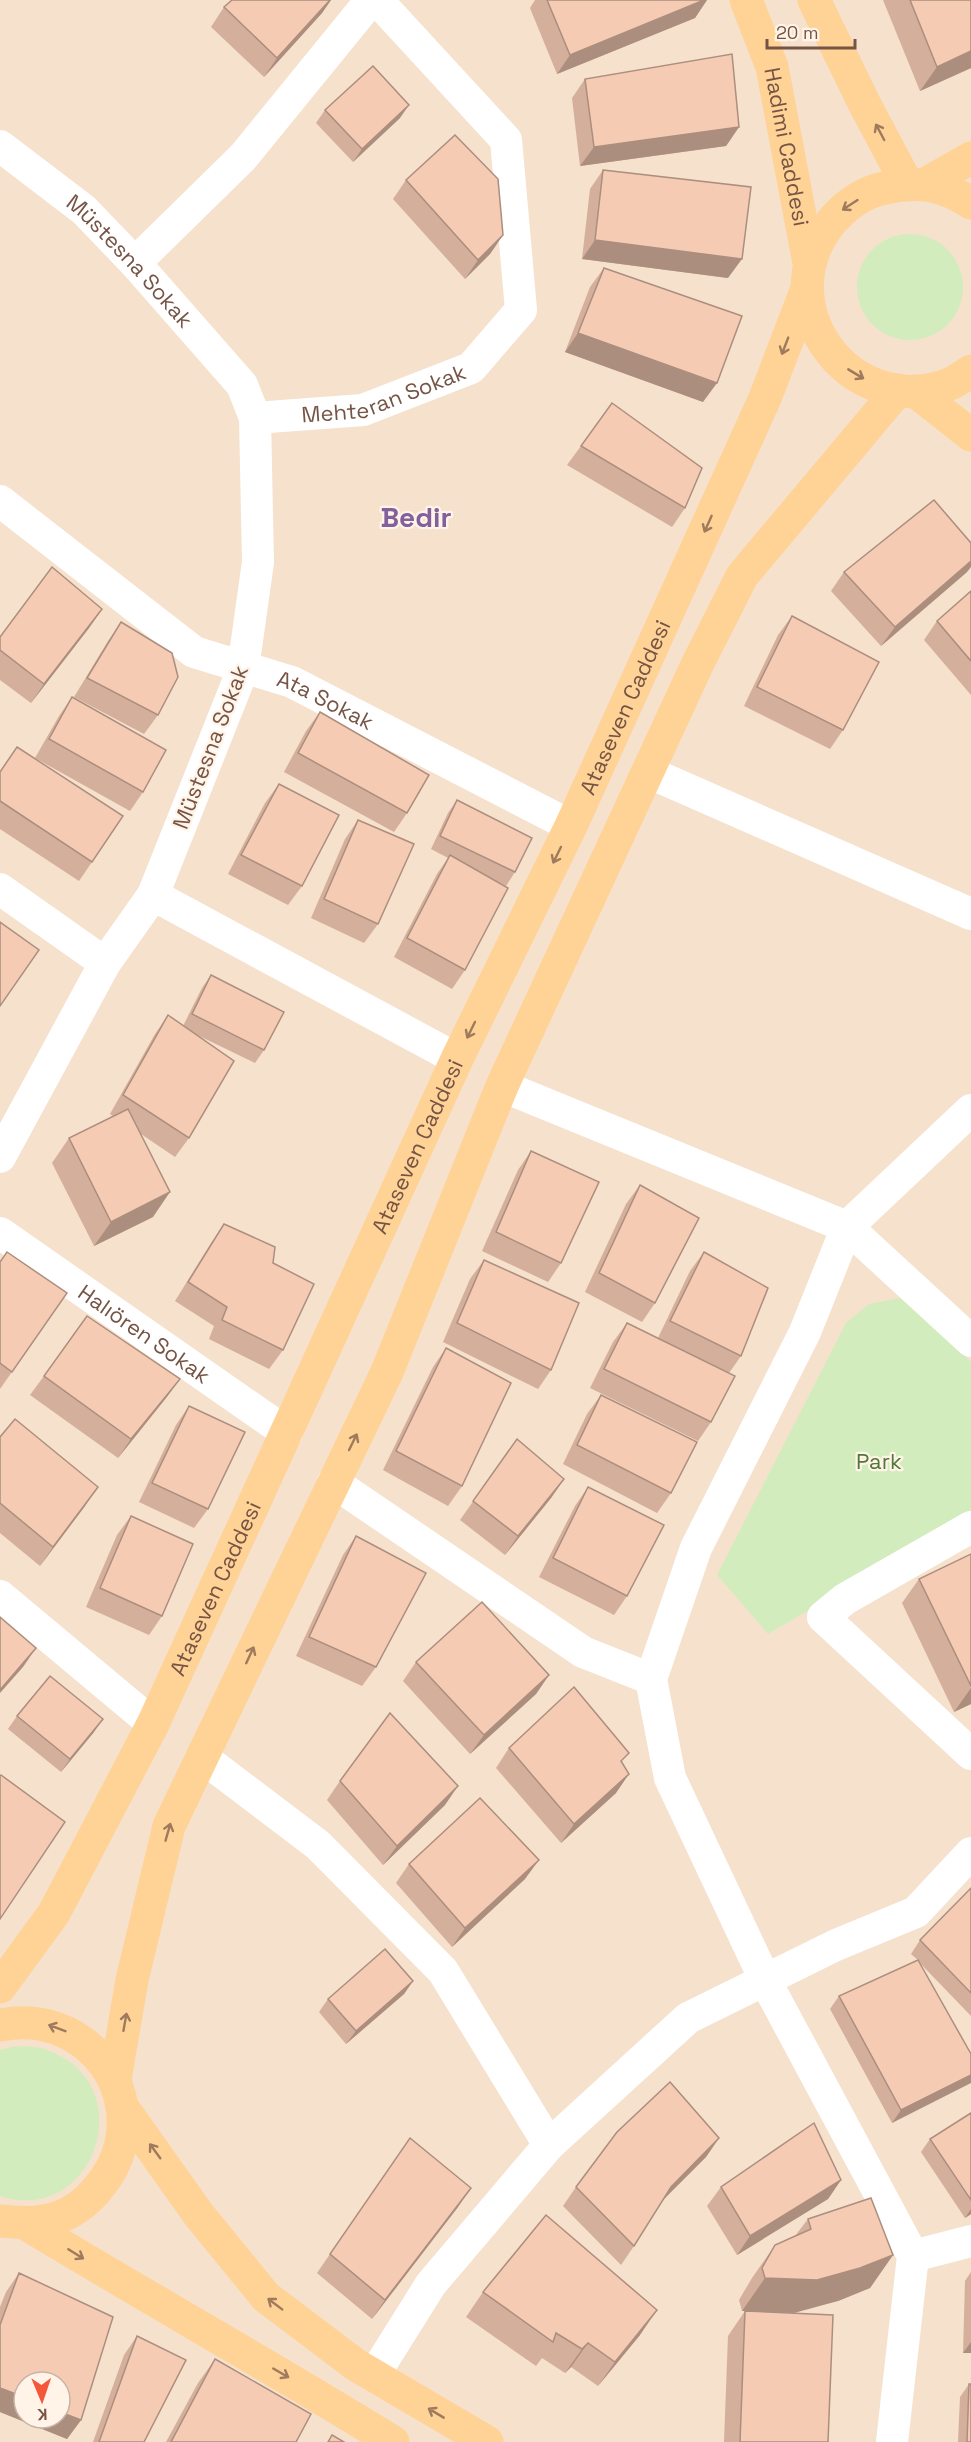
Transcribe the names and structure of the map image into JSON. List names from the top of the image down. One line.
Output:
{"streets":{"main road":["Hadimi Caddesi","Ataseven Caddesi"],"street":["Müstesna Sokak","Mehteran Sokak","Ata Sokak","Halıören Sokak"]},"crossings":[["Hadimi Caddesi","Ataseven Caddesi"],["Müstesna Sokak","Mehteran Sokak"],["Müstesna Sokak","Ata Sokak"],["Ata Sokak","Ataseven Caddesi"],["Ataseven Caddesi","Halıören Sokak"]],"districts":["Bedir"],"parks":["Park"],"scale_bar":"20 m","north":"bottom"}
